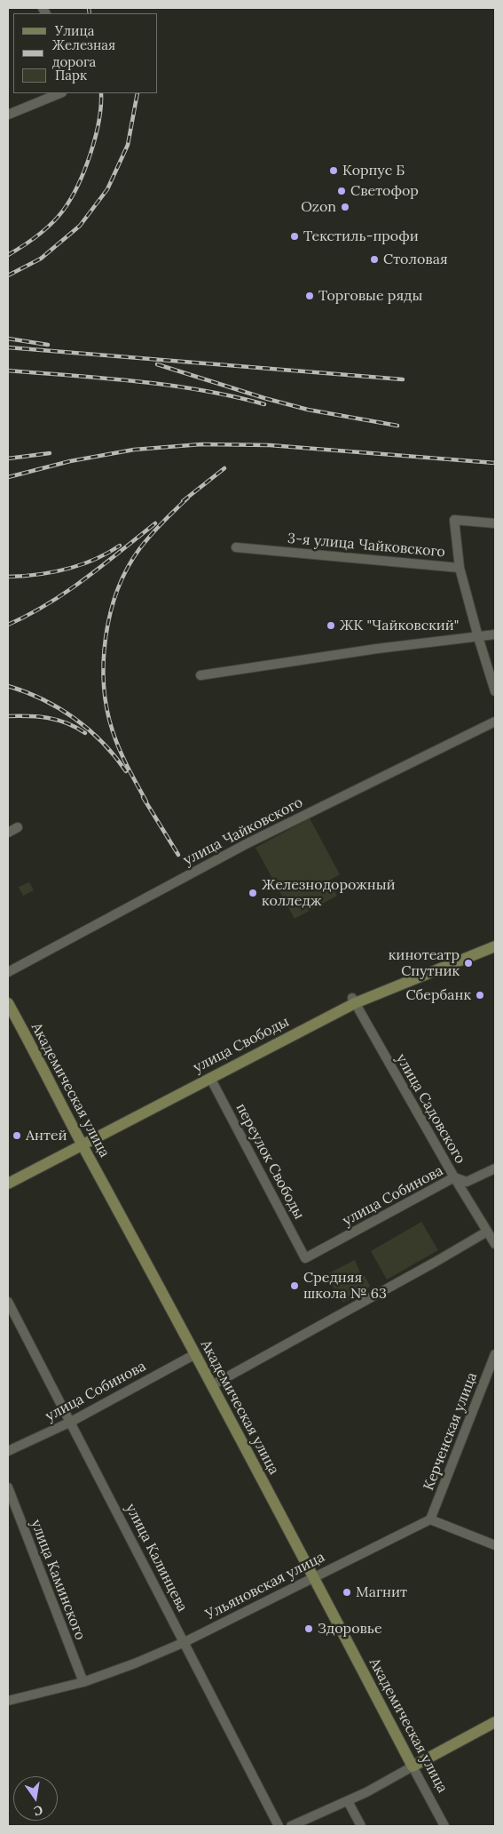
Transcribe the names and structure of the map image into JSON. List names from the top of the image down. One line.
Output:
{"streets":{"main road":["улица Свободы","Академическая улица"],"street":["3-я улица Чайковского","улица Чайковского","улица Садовского","переулок Свободы","улица Собинова","Керченская улица","улица Калинцева","улица Каминского","Ульяновская улица"]},"crossings":[["улица Свободы","Академическая улица"],["улица Свободы","улица Садовского"],["улица Свободы","переулок Свободы"],["Академическая улица","улица Собинова"],["Академическая улица","Ульяновская улица"],["улица Садовского","улица Собинова"],["переулок Свободы","улица Собинова"],["улица Собинова","улица Калинцева"],["Керченская улица","Ульяновская улица"],["улица Калинцева","Ульяновская улица"],["улица Каминского","Ульяновская улица"]],"places":["Корпус Б","Светофор","Ozon","Текстиль-профи","Столовая","Торговые ряды","ЖК \"Чайковский\"","Железнодорожный колледж","кинотеатр Спутник","Сбербанк","Антей","Средняя школа № 63","Магнит","Здоровье"],"legend":["Улица","Железная дорога","Парк"],"north":"bottom"}
